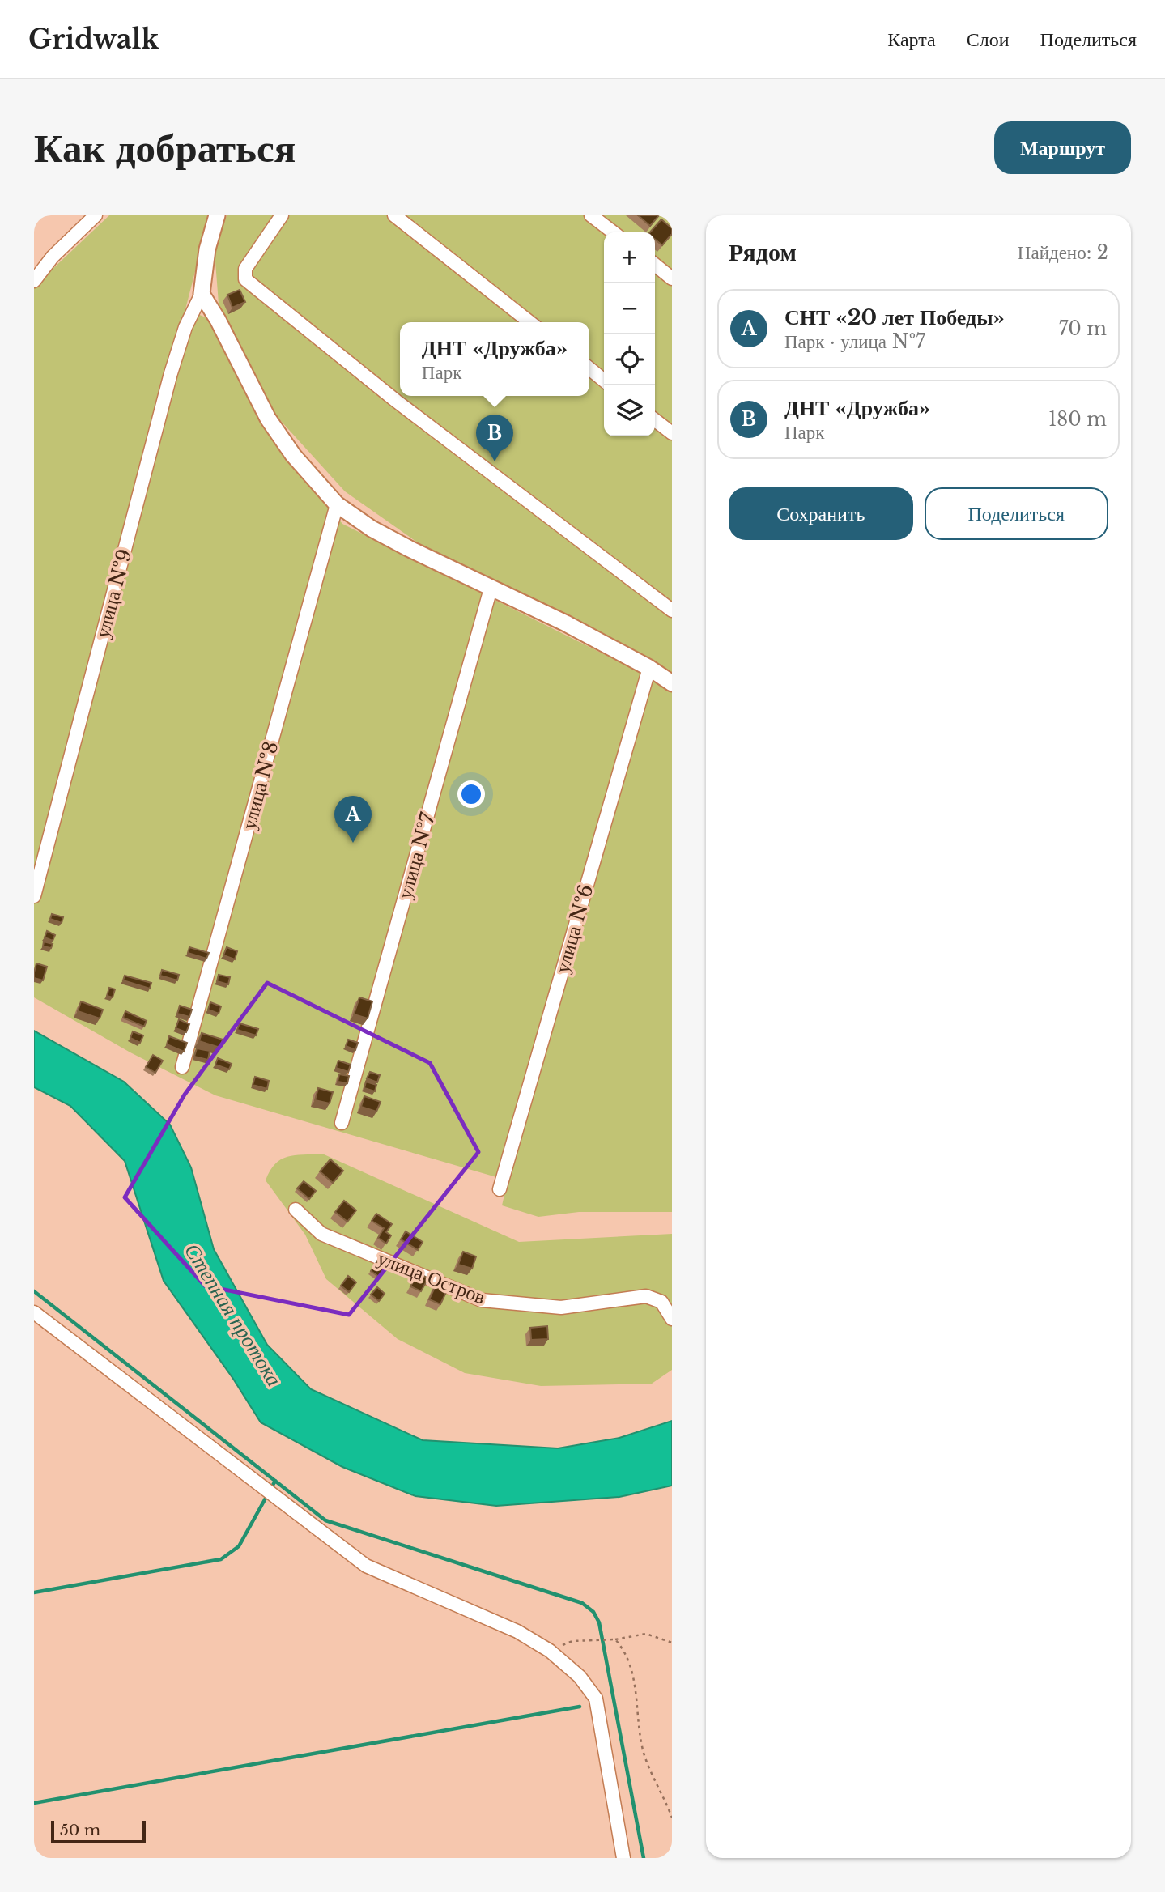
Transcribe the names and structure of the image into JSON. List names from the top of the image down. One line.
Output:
{"streets":{"street":["улица №9","улица №8","улица №7","улица №6","улица Остров"]},"water":["Степная протока"],"scale_bar":"50 m","page":{"header":"Gridwalk","nav":["Карта","Слои","Поделиться"],"buttons":["Маршрут",["Сохранить","Поделиться"]],"title":"Как добраться","heading":["Рядом","Найдено: 2"],"map_buttons":["+","−"],"list":[{"mark":"A","name":"СНТ «20 лет Победы»","note":"Парк · улица №7","value":"70 m"},{"mark":"B","name":"ДНТ «Дружба»","note":"Парк","value":"180 m"}],"popup":["ДНТ «Дружба»","Парк"],"pins":["B","A"],"scale":"50 m"}}
